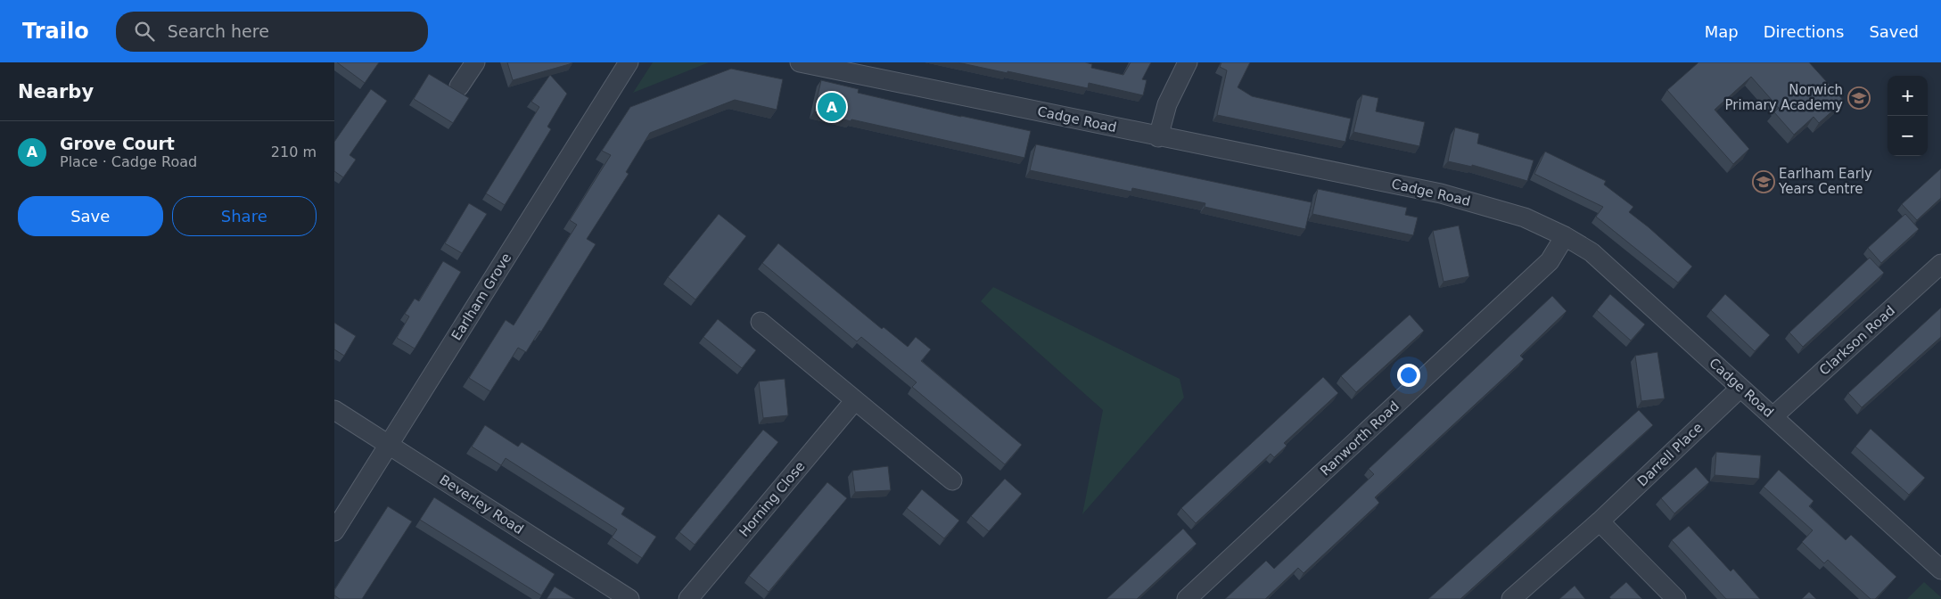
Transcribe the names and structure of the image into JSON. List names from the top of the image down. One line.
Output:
{"streets":{"street":["Cadge Road","Earlham Grove","Clarkson Road","Ranworth Road","Darrell Place","Horning Close","Beverley Road"]},"crossings":[["Cadge Road","Clarkson Road"],["Cadge Road","Ranworth Road"],["Cadge Road","Darrell Place"],["Earlham Grove","Beverley Road"]],"places":{"school or university":["Norwich Primary Academy","Earlham Early Years Centre"]},"page":{"header":"Trailo","search":"Search here","nav":["Map","Directions","Saved"],"heading":"Nearby","map_buttons":["+","−"],"pins":"A","list":[{"mark":"A","name":"Grove Court","note":"Place · Cadge Road","value":"210 m"}],"buttons":["Save","Share"]}}
